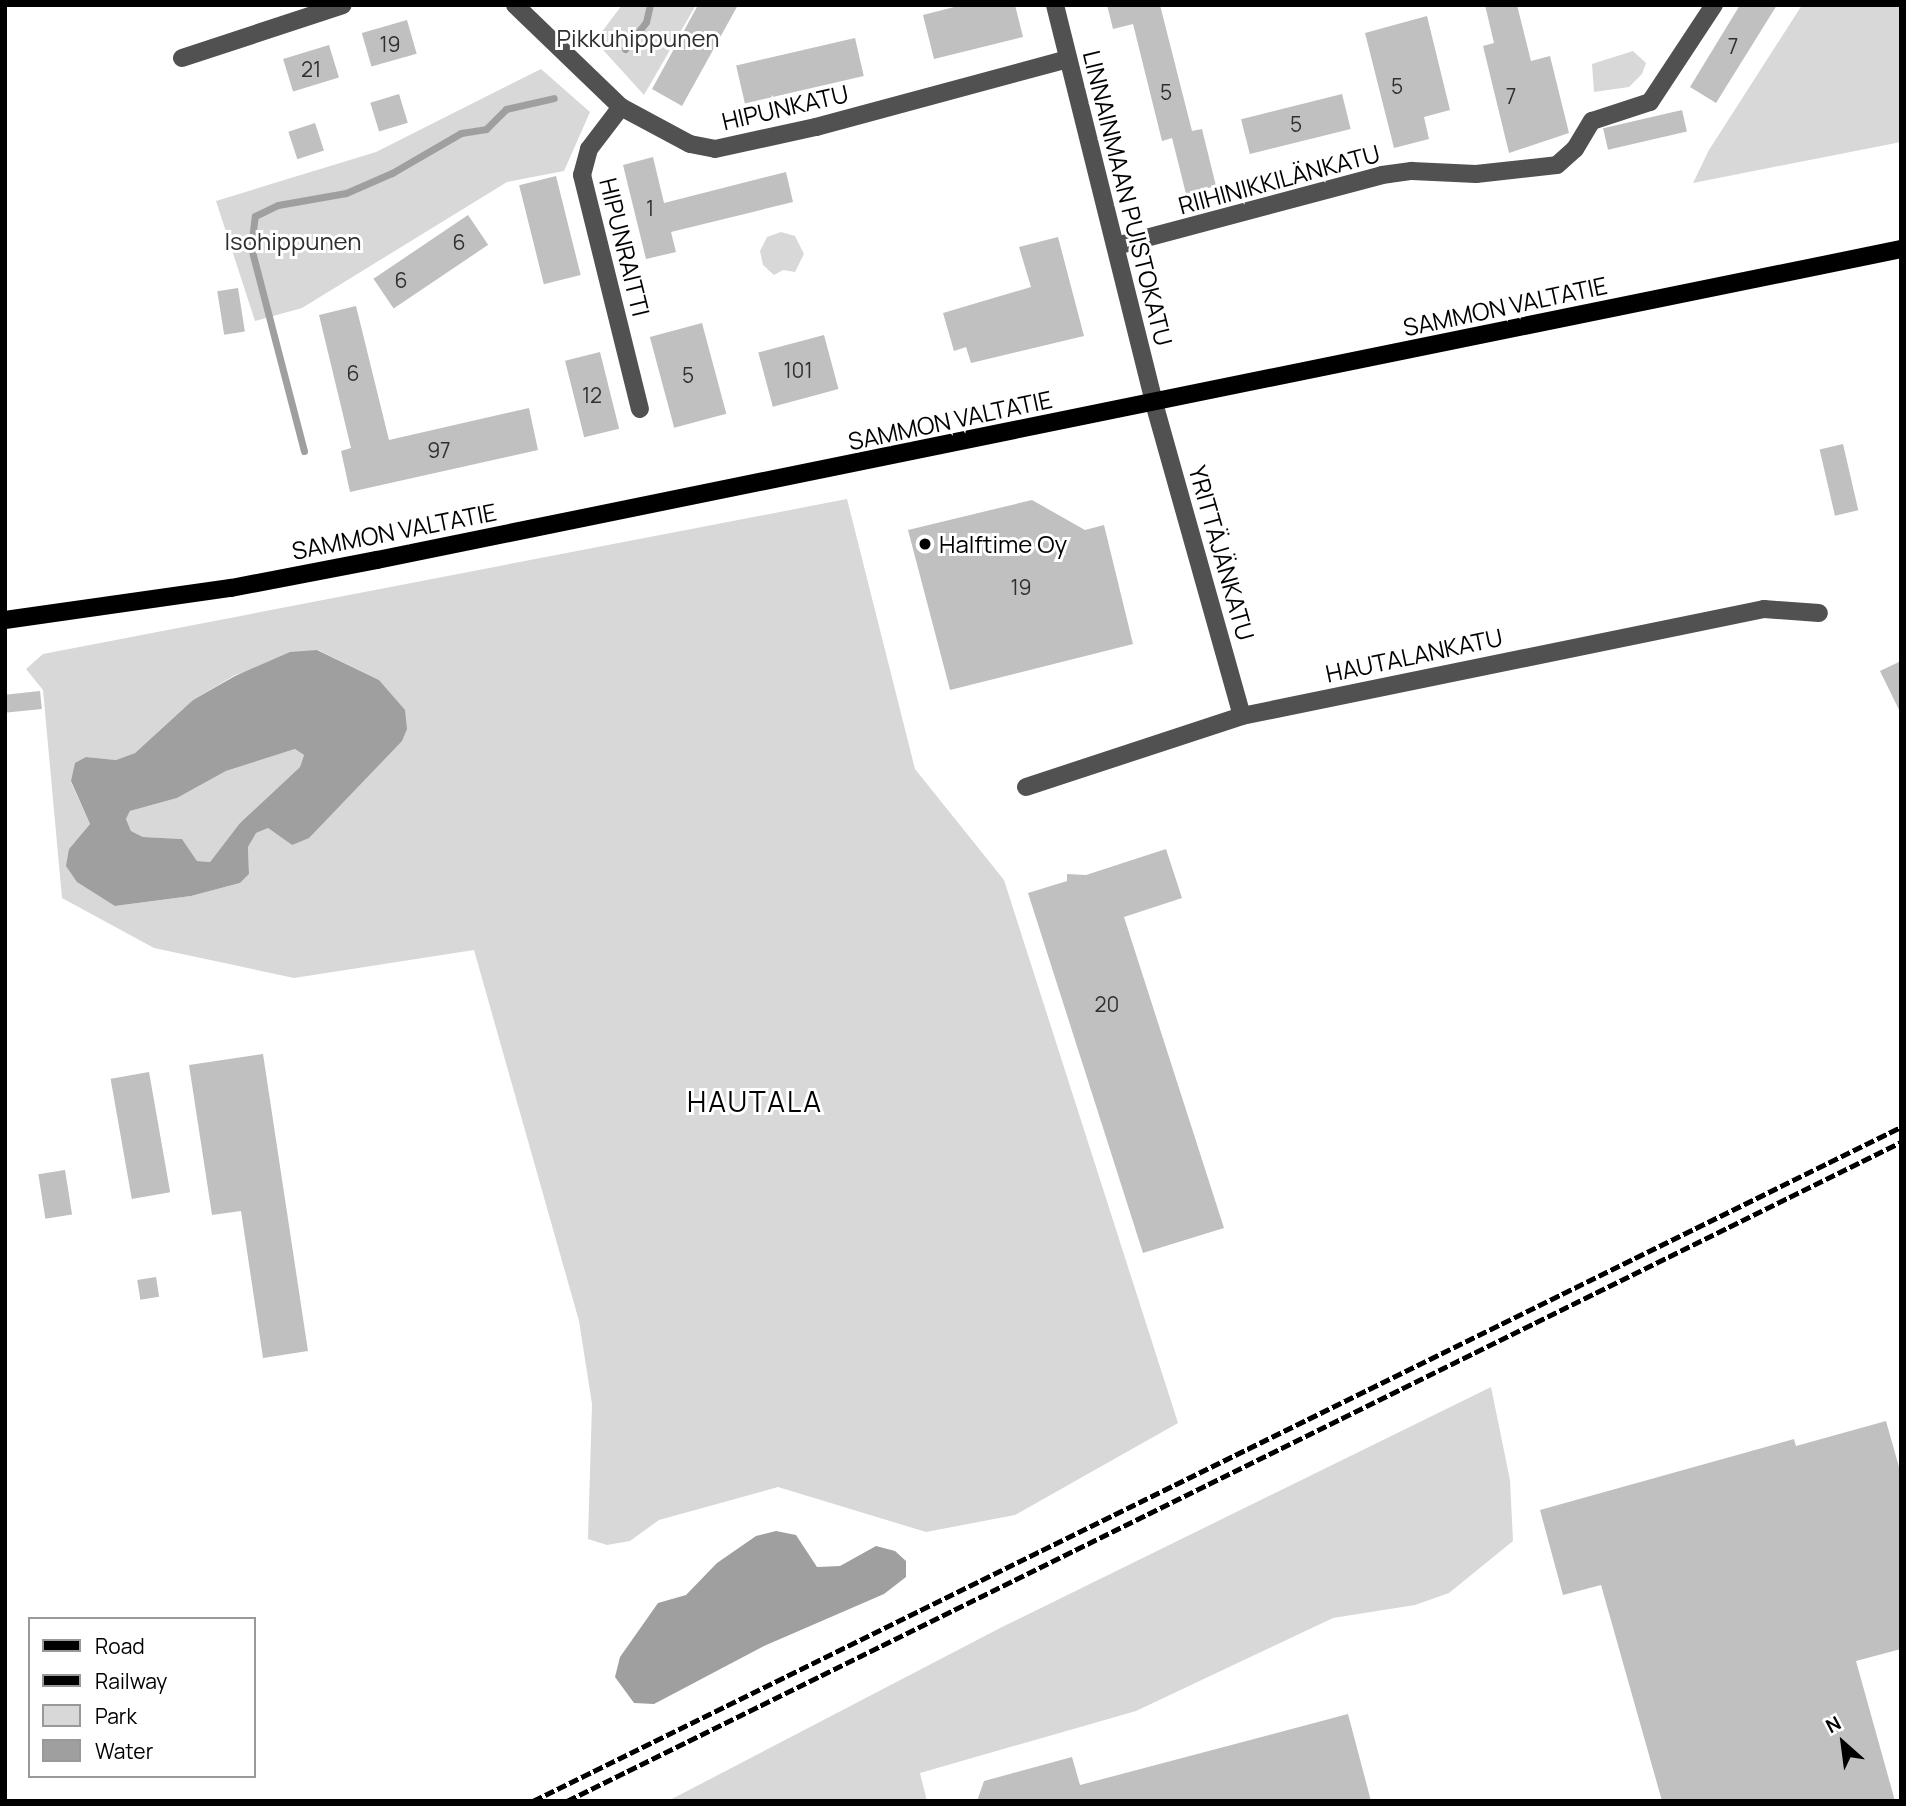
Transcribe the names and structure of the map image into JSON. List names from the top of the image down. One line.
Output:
{"streets":{"main road":["SAMMON VALTATIE"],"street":["HIPUNKATU","RIIHINIKKILÄNKATU","LINNAINMAAN PUISTOKATU","HIPUNRAITTI","YRITTÄJÄNKATU","HAUTALANKATU"]},"crossings":[["HIPUNKATU","LINNAINMAAN PUISTOKATU"],["HIPUNKATU","HIPUNRAITTI"],["RIIHINIKKILÄNKATU","LINNAINMAAN PUISTOKATU"],["LINNAINMAAN PUISTOKATU","SAMMON VALTATIE"],["LINNAINMAAN PUISTOKATU","YRITTÄJÄNKATU"],["SAMMON VALTATIE","YRITTÄJÄNKATU"],["YRITTÄJÄNKATU","HAUTALANKATU"]],"districts":["HAUTALA"],"parks":["Pikkuhippunen","Isohippunen"],"places":["Halftime Oy"],"house_numbers":["19","7","21","5","5","7","5","1","6","6","101","6","5","12","97","19","20"],"legend":["Road","Railway","Park","Water"],"north":"top left"}
